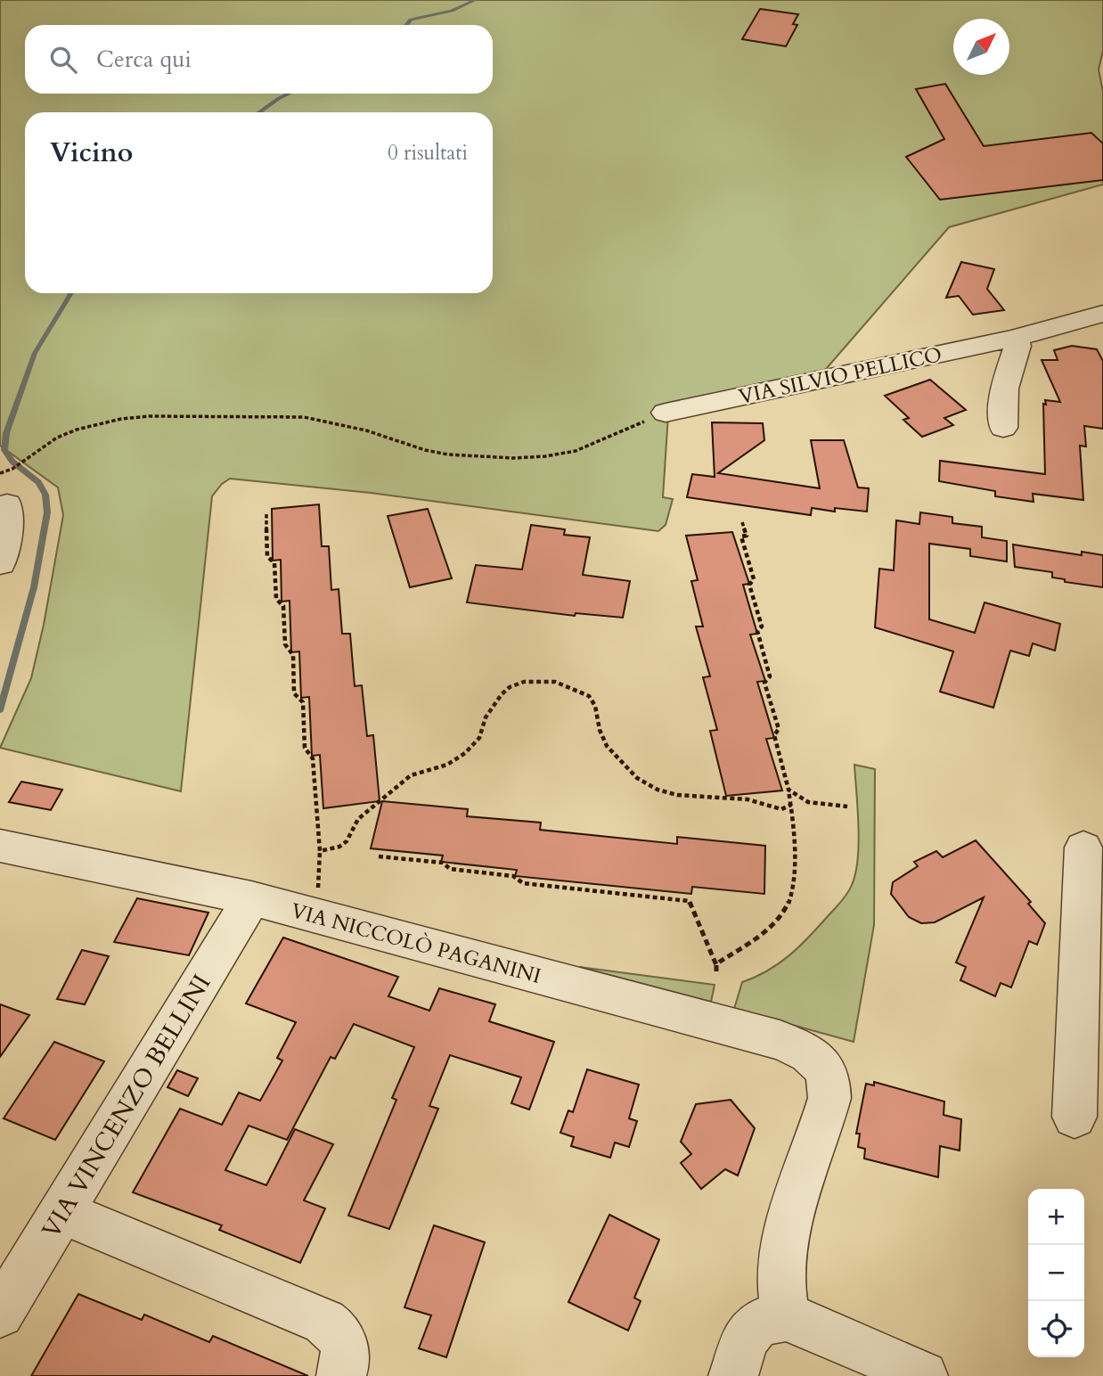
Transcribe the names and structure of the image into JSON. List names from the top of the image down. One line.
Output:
{"streets":{"street":["VIA SILVIO PELLICO","VIA NICCOLÒ PAGANINI","VIA VINCENZO BELLINI"]},"crossings":[["VIA NICCOLÒ PAGANINI","VIA VINCENZO BELLINI"]],"north":"top right","page":{"search":"Cerca qui","heading":["Vicino","0 risultati"],"map_buttons":["+","−"]}}
